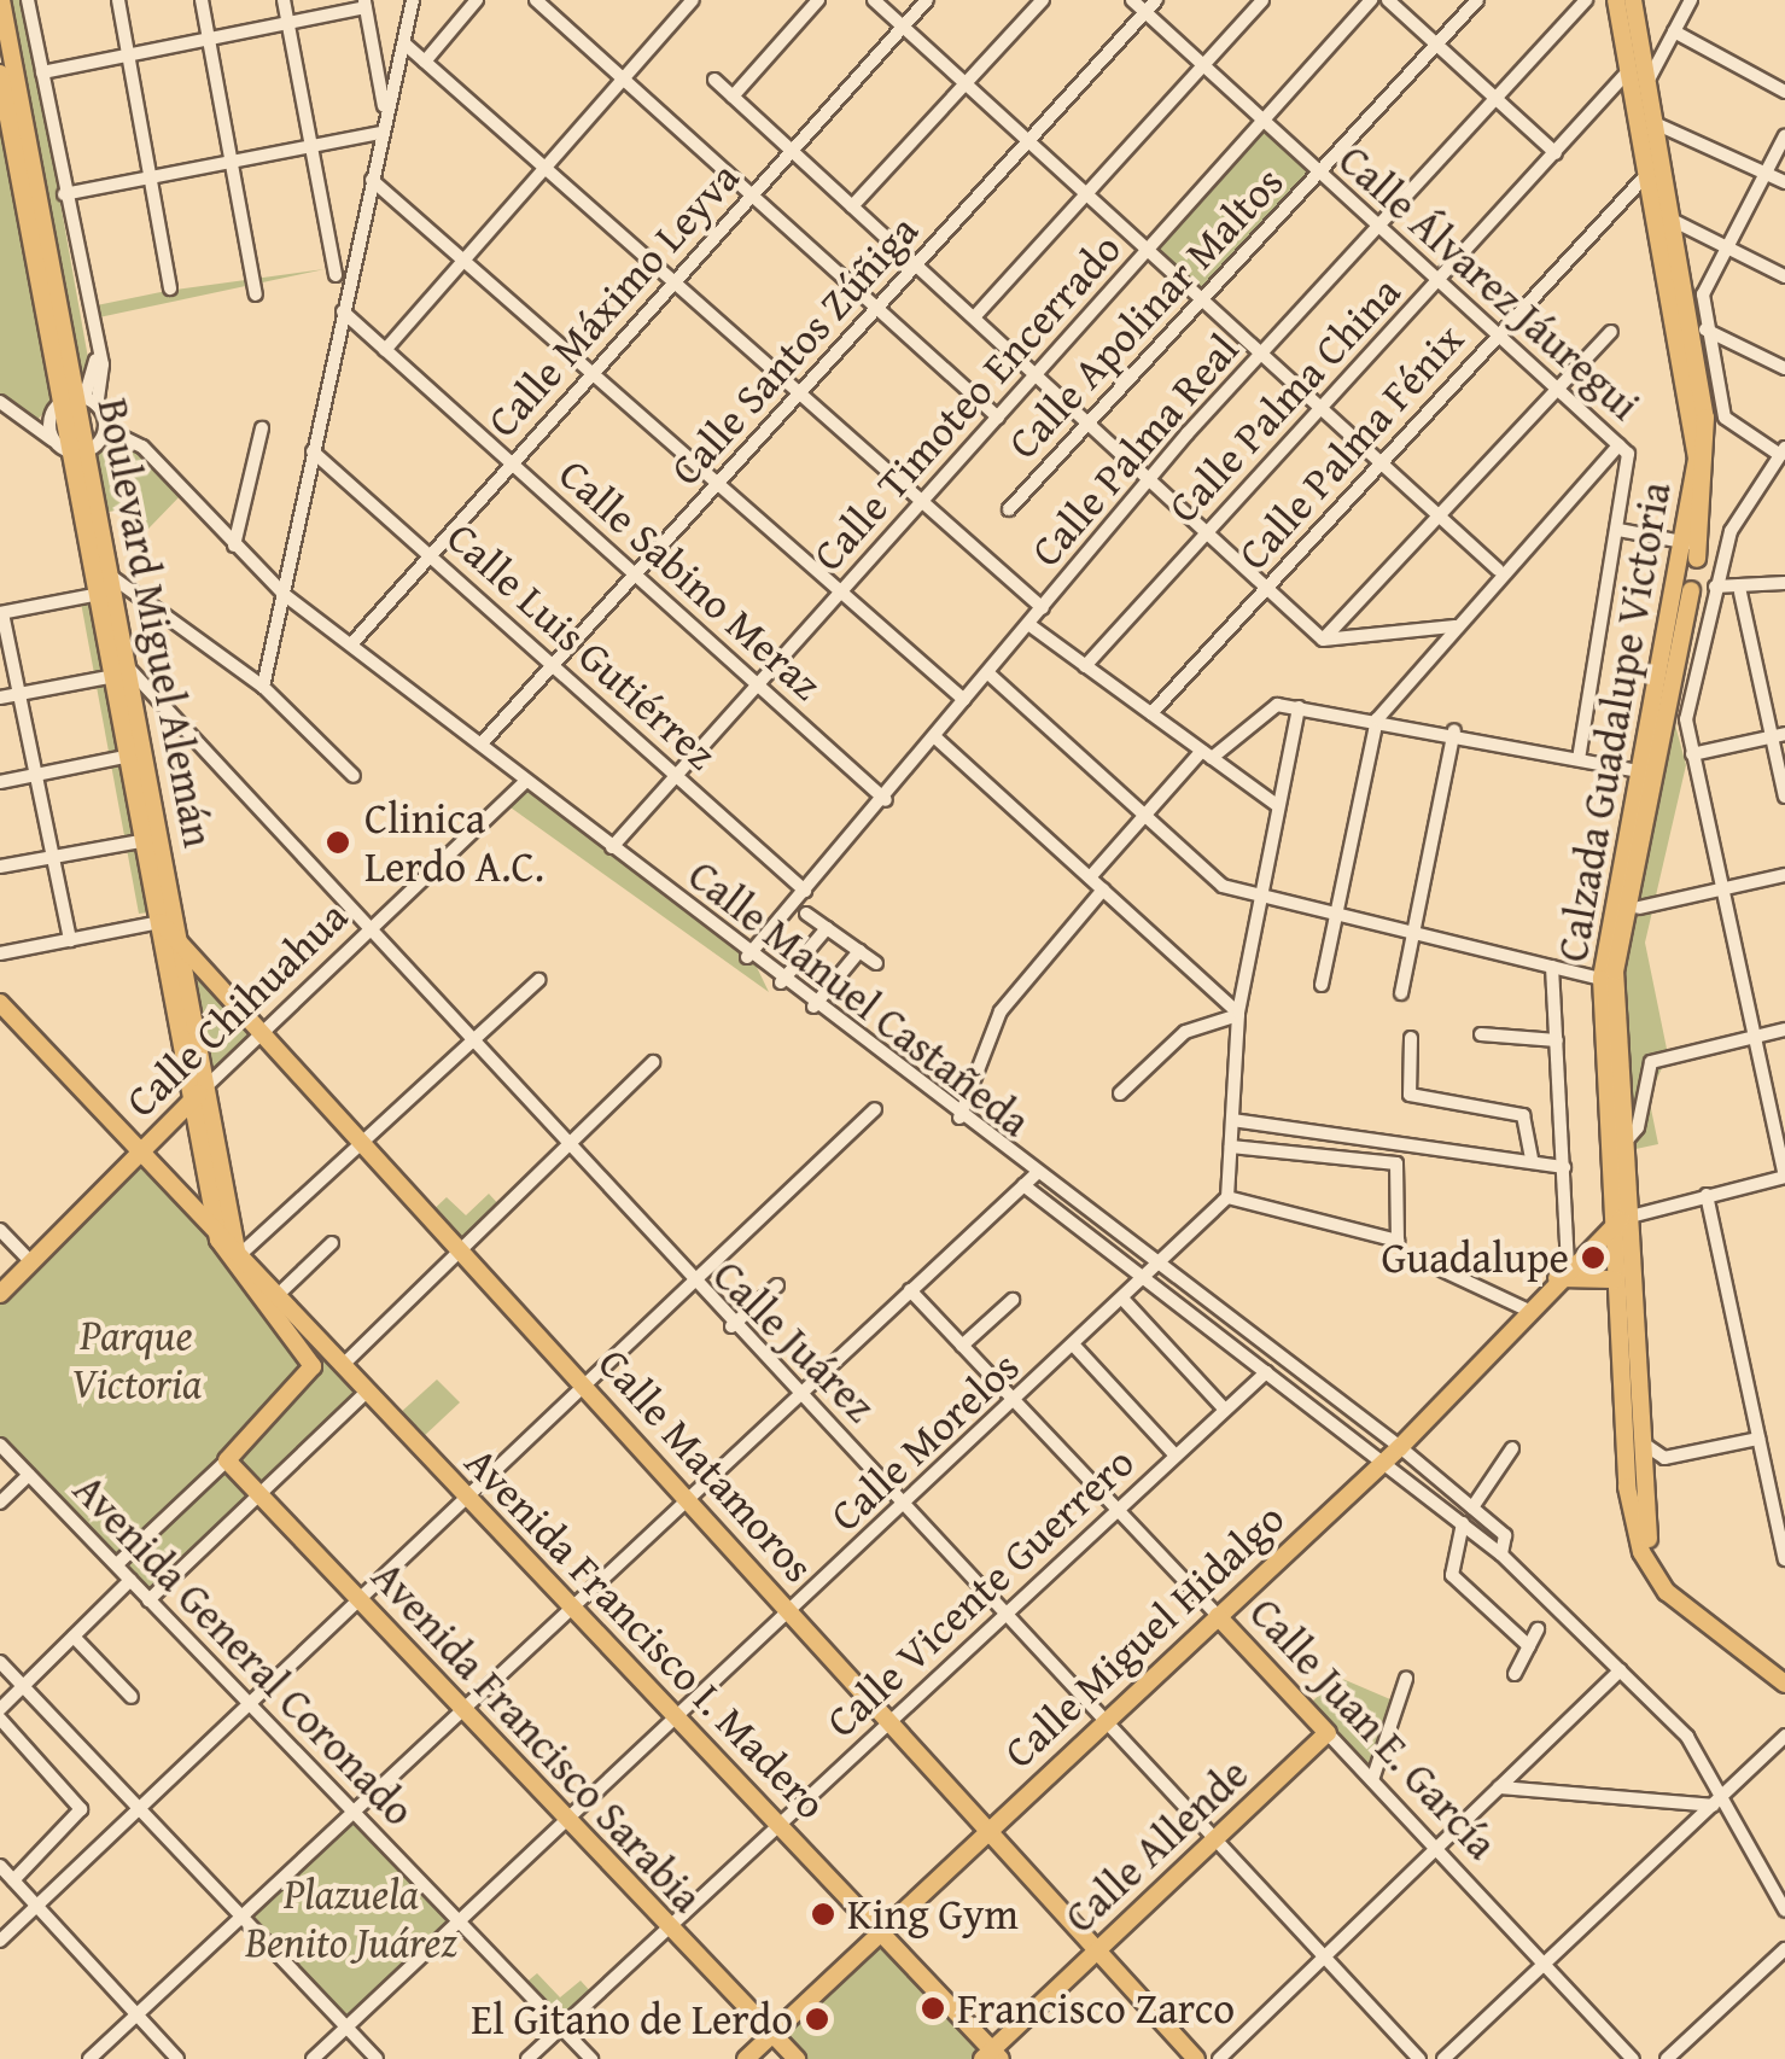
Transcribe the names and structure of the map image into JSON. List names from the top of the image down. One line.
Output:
{"streets":{"main road":["Boulevard Miguel Alemán","Calzada Guadalupe Victoria","Calle Chihuahua","Calle Matamoros","Avenida Francisco I. Madero","Calle Miguel Hidalgo","Calle Juan E. García","Avenida Francisco Sarabia","Calle Allende"],"street":["Calle Álvarez Jáuregui","Calle Máximo Leyva","Calle Apolinar Maltos","Calle Santos Zúñiga","Calle Palma China","Calle Timoteo Encerrado","Calle Palma Fénix","Calle Palma Real","Calle Sabino Meraz","Calle Luis Gutiérrez","Calle Manuel Castañeda","Calle Juárez","Calle Morelos","Calle Vicente Guerrero","Avenida General Coronado"]},"crossings":[["Calle Álvarez Jáuregui","Calle Apolinar Maltos"],["Calle Álvarez Jáuregui","Calle Santos Zúñiga"],["Calle Álvarez Jáuregui","Calle Palma China"],["Calle Álvarez Jáuregui","Calle Timoteo Encerrado"],["Calle Álvarez Jáuregui","Calle Palma Fénix"],["Calle Álvarez Jáuregui","Calle Palma Real"],["Calle Máximo Leyva","Calle Sabino Meraz"],["Calle Máximo Leyva","Calle Luis Gutiérrez"],["Calle Máximo Leyva","Calle Manuel Castañeda"],["Calle Santos Zúñiga","Calle Sabino Meraz"],["Calle Santos Zúñiga","Calle Luis Gutiérrez"],["Calle Santos Zúñiga","Calle Manuel Castañeda"],["Calle Palma China","Calzada Guadalupe Victoria"],["Calle Timoteo Encerrado","Calle Sabino Meraz"],["Calle Timoteo Encerrado","Calle Luis Gutiérrez"],["Calle Timoteo Encerrado","Calle Manuel Castañeda"],["Calle Palma Fénix","Calzada Guadalupe Victoria"],["Calle Palma Real","Calle Sabino Meraz"],["Calle Palma Real","Calle Luis Gutiérrez"],["Calle Palma Real","Calle Manuel Castañeda"],["Boulevard Miguel Alemán","Calle Chihuahua"],["Boulevard Miguel Alemán","Calle Juárez"],["Boulevard Miguel Alemán","Calle Matamoros"],["Boulevard Miguel Alemán","Avenida Francisco I. Madero"],["Calzada Guadalupe Victoria","Calle Miguel Hidalgo"],["Calle Manuel Castañeda","Calle Chihuahua"],["Calle Manuel Castañeda","Calle Morelos"],["Calle Manuel Castañeda","Calle Vicente Guerrero"],["Calle Manuel Castañeda","Calle Miguel Hidalgo"],["Calle Chihuahua","Calle Juárez"],["Calle Chihuahua","Calle Matamoros"],["Calle Juárez","Calle Morelos"],["Calle Juárez","Calle Vicente Guerrero"],["Calle Juárez","Calle Miguel Hidalgo"],["Calle Juárez","Calle Allende"],["Calle Morelos","Calle Matamoros"],["Calle Morelos","Avenida Francisco I. Madero"],["Calle Morelos","Avenida General Coronado"],["Calle Morelos","Calle Juan E. García"],["Calle Morelos","Avenida Francisco Sarabia"],["Calle Matamoros","Calle Vicente Guerrero"],["Calle Matamoros","Calle Miguel Hidalgo"],["Calle Matamoros","Calle Allende"],["Calle Vicente Guerrero","Avenida Francisco I. Madero"],["Calle Vicente Guerrero","Avenida General Coronado"],["Calle Vicente Guerrero","Calle Juan E. García"],["Calle Vicente Guerrero","Avenida Francisco Sarabia"],["Avenida Francisco I. Madero","Calle Miguel Hidalgo"],["Avenida Francisco I. Madero","Calle Allende"],["Calle Miguel Hidalgo","Calle Juan E. García"],["Calle Miguel Hidalgo","Avenida Francisco Sarabia"],["Calle Juan E. García","Calle Allende"]],"parks":["Parque Victoria","Plazuela Benito Juárez"],"places":["Clinica Lerdo A.C.","Guadalupe","King Gym","Francisco Zarco","El Gitano de Lerdo"]}
